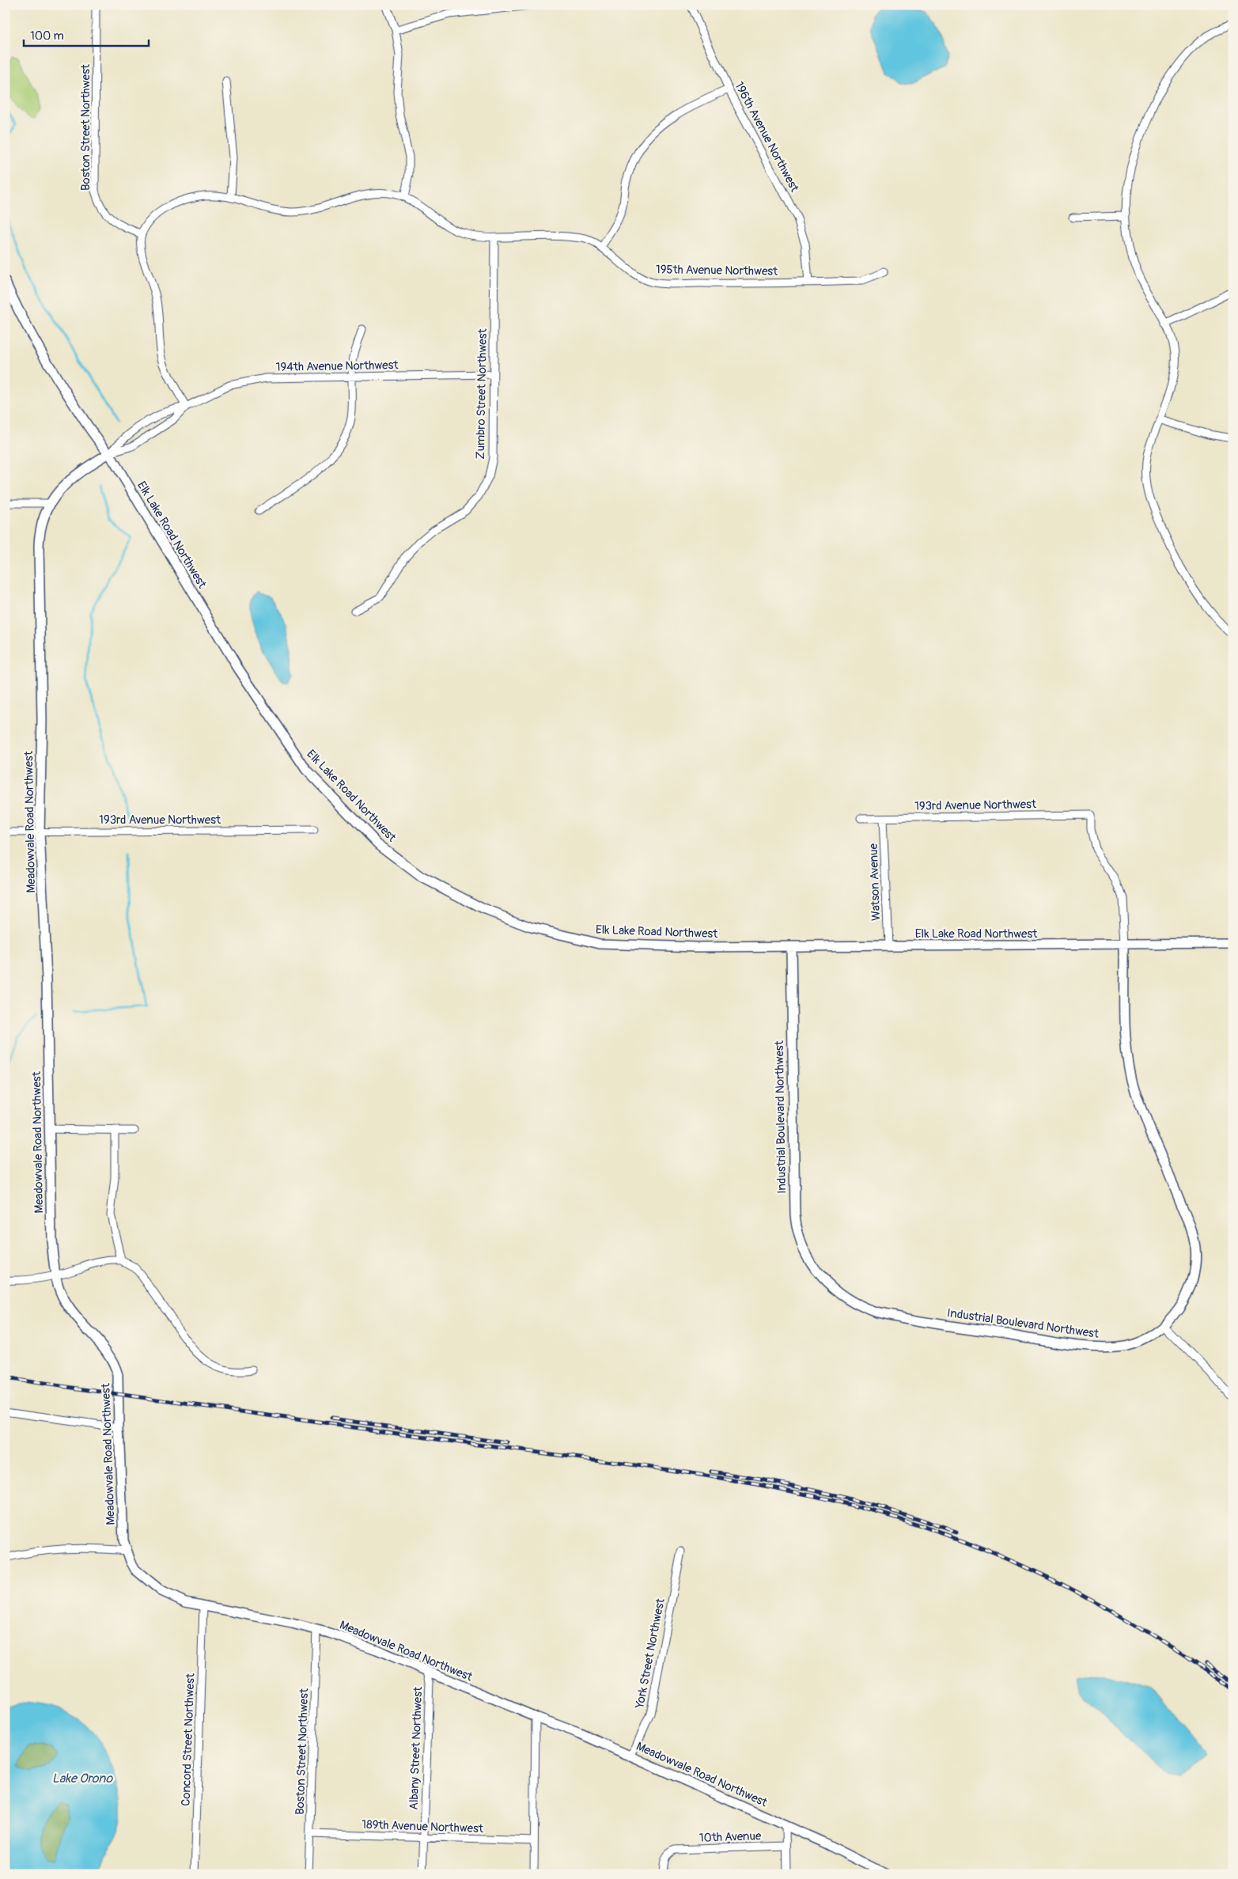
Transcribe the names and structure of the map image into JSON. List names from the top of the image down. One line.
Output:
{"streets":{"street":["Boston Street Northwest","196th Avenue Northwest","195th Avenue Northwest","194th Avenue Northwest","Zumbro Street Northwest","Elk Lake Road Northwest","193rd Avenue Northwest","Meadowvale Road Northwest","Watson Avenue","Industrial Boulevard Northwest","York Street Northwest","Concord Street Northwest","Albany Street Northwest","189th Avenue Northwest","10th Avenue"]},"crossings":[["Boston Street Northwest","195th Avenue Northwest"],["Boston Street Northwest","Meadowvale Road Northwest"],["Boston Street Northwest","189th Avenue Northwest"],["196th Avenue Northwest","195th Avenue Northwest"],["195th Avenue Northwest","Zumbro Street Northwest"],["194th Avenue Northwest","Zumbro Street Northwest"],["194th Avenue Northwest","Elk Lake Road Northwest"],["194th Avenue Northwest","Meadowvale Road Northwest"],["Elk Lake Road Northwest","193rd Avenue Northwest"],["Elk Lake Road Northwest","Meadowvale Road Northwest"],["Elk Lake Road Northwest","Watson Avenue"],["Elk Lake Road Northwest","Industrial Boulevard Northwest"],["193rd Avenue Northwest","Meadowvale Road Northwest"],["193rd Avenue Northwest","Watson Avenue"],["193rd Avenue Northwest","Industrial Boulevard Northwest"],["Meadowvale Road Northwest","York Street Northwest"],["Meadowvale Road Northwest","Concord Street Northwest"],["Meadowvale Road Northwest","Albany Street Northwest"],["Albany Street Northwest","189th Avenue Northwest"]],"water":["Lake Orono"],"scale_bar":"100 m"}
